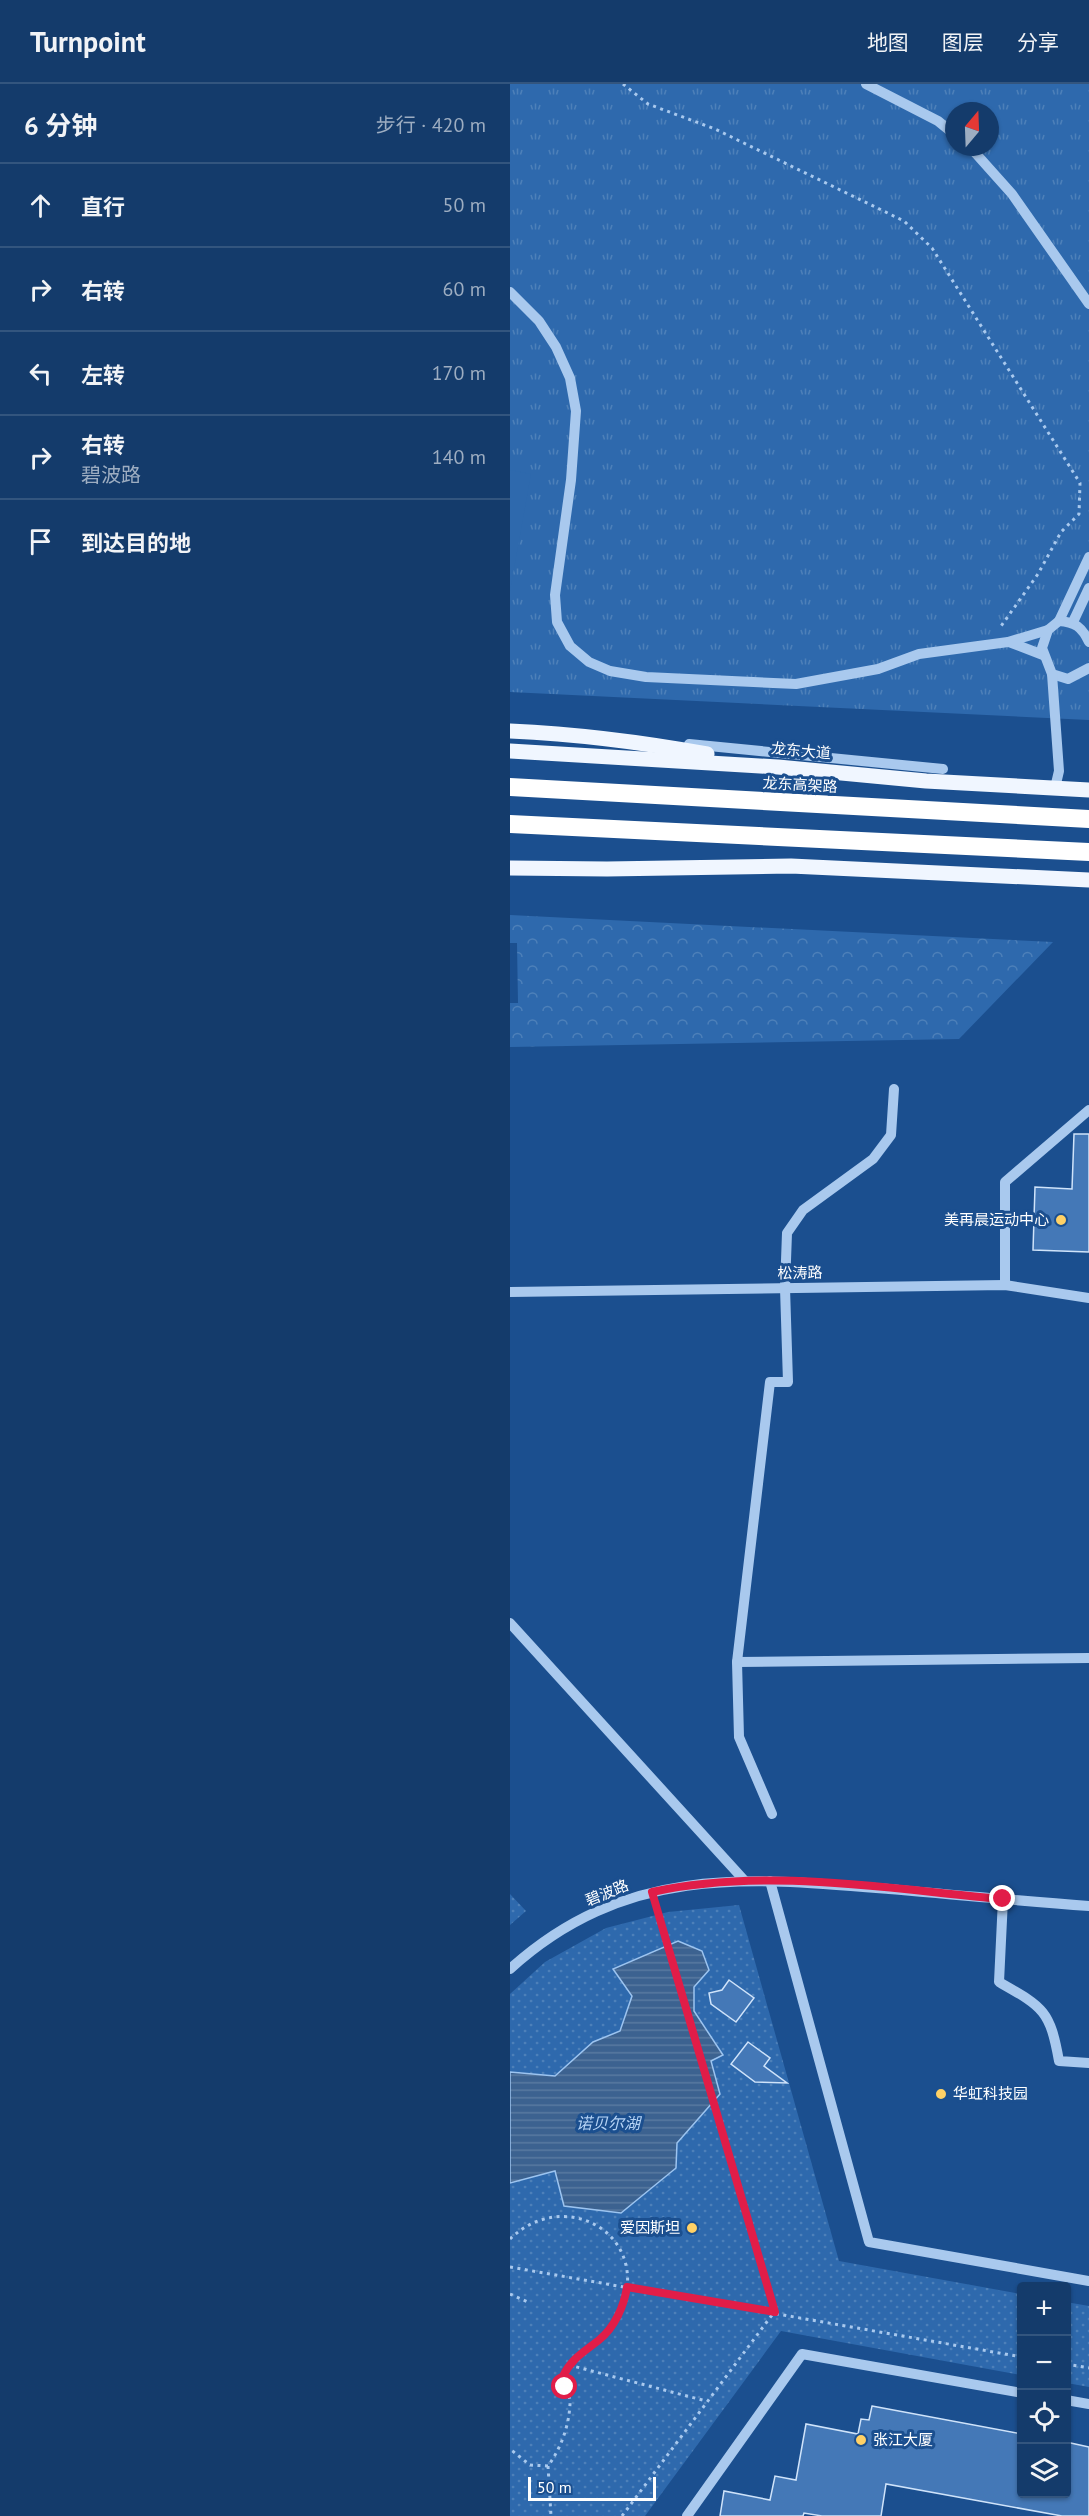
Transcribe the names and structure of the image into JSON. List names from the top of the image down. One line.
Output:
{"streets":{"highway":["龙东高架路"],"main road":["龙东大道"],"street":["松涛路","碧波路"]},"water":["诺贝尔湖"],"places":["美再晨运动中心","华虹科技园","爱因斯坦","张江大厦"],"scale_bar":"50 m","north":"top","page":{"header":"Turnpoint","nav":["地图","图层","分享"],"heading":["6 分钟","步行 · 420 m"],"list":[["直行","50 m"],["右转","60 m"],["左转","170 m"],["右转","碧波路","140 m"],"到达目的地"],"map_buttons":["+","−"],"scale":"50 m"}}
